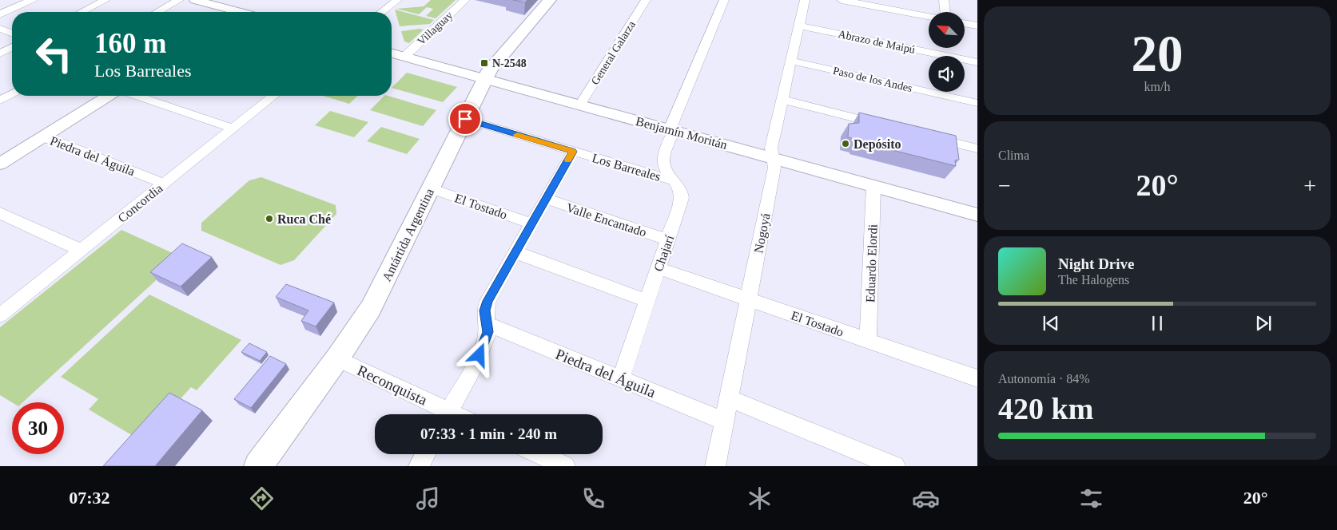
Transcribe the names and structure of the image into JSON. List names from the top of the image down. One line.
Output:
{"streets":{"main road":["Antártida Argentina"],"street":["Villaguay","Abrazo de Maipú","General Galarza","Paso de los Andes","Benjamín Moritán","Piedra del Águila","Los Barreales","Concordia","El Tostado","Valle Encantado","Nogoyá","Chajarí","Eduardo Elordi","Reconquista"]},"crossings":[["Villaguay","Benjamín Moritán"],["Abrazo de Maipú","Nogoyá"],["General Galarza","Benjamín Moritán"],["Paso de los Andes","Nogoyá"],["Benjamín Moritán","Nogoyá"],["Benjamín Moritán","Antártida Argentina"],["Benjamín Moritán","Chajarí"],["Benjamín Moritán","Eduardo Elordi"],["Piedra del Águila","Concordia"],["Piedra del Águila","Nogoyá"],["Piedra del Águila","Chajarí"],["Los Barreales","Antártida Argentina"],["Los Barreales","Chajarí"],["El Tostado","Nogoyá"],["El Tostado","Antártida Argentina"],["El Tostado","Chajarí"],["El Tostado","Eduardo Elordi"],["Valle Encantado","Chajarí"],["Antártida Argentina","Reconquista"]],"places":{"transit":["N-2548"],"other":["Depósito","Ruca Ché"]},"north":"top left","page":{"tile":[["20","km/h"],"Clima",["Autonomía · 84%","420 km"]],"turn":["160 m","Los Barreales"],"heat":["−","20°","+"],"song":["Night Drive","The Halogens"],"limit":"30","trip":"07:33 · 1 min · 240 m","tabs":["07:32","20°"]}}
